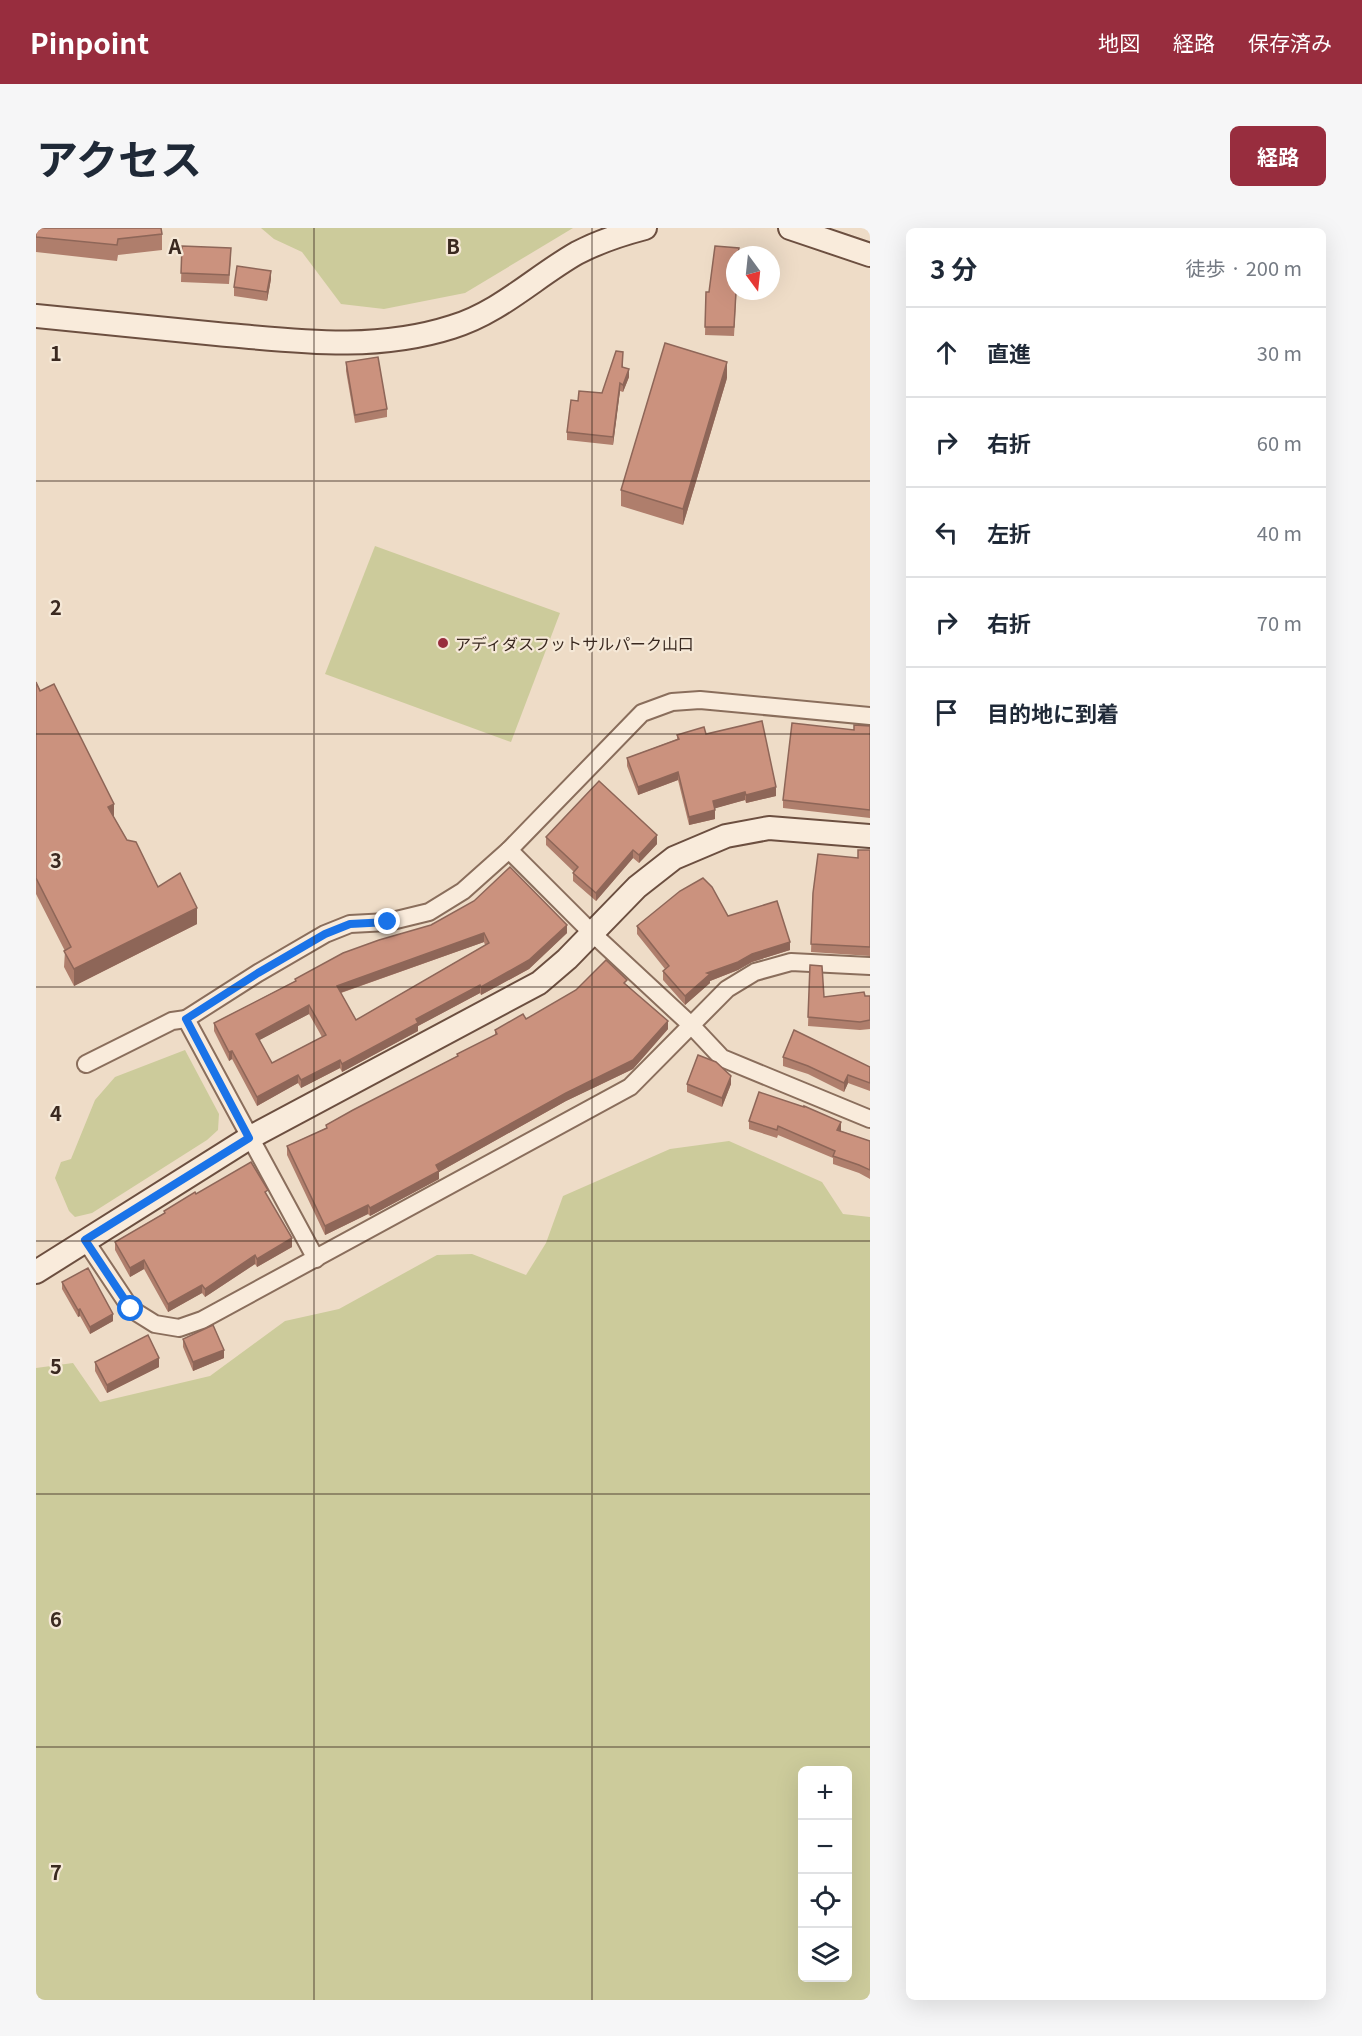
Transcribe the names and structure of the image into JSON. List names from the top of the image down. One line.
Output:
{"places":["アディダスフットサルパーク山口"],"north":"bottom","page":{"header":"Pinpoint","nav":["地図","経路","保存済み"],"title":"アクセス","buttons":"経路","heading":["3 分","徒歩 · 200 m"],"list":[["直進","30 m"],["右折","60 m"],["左折","40 m"],["右折","70 m"],"目的地に到着"],"map_buttons":["+","−"]},"grid":{"columns":["A","B"],"rows":["1","2","3","4","5","6","7"]}}
